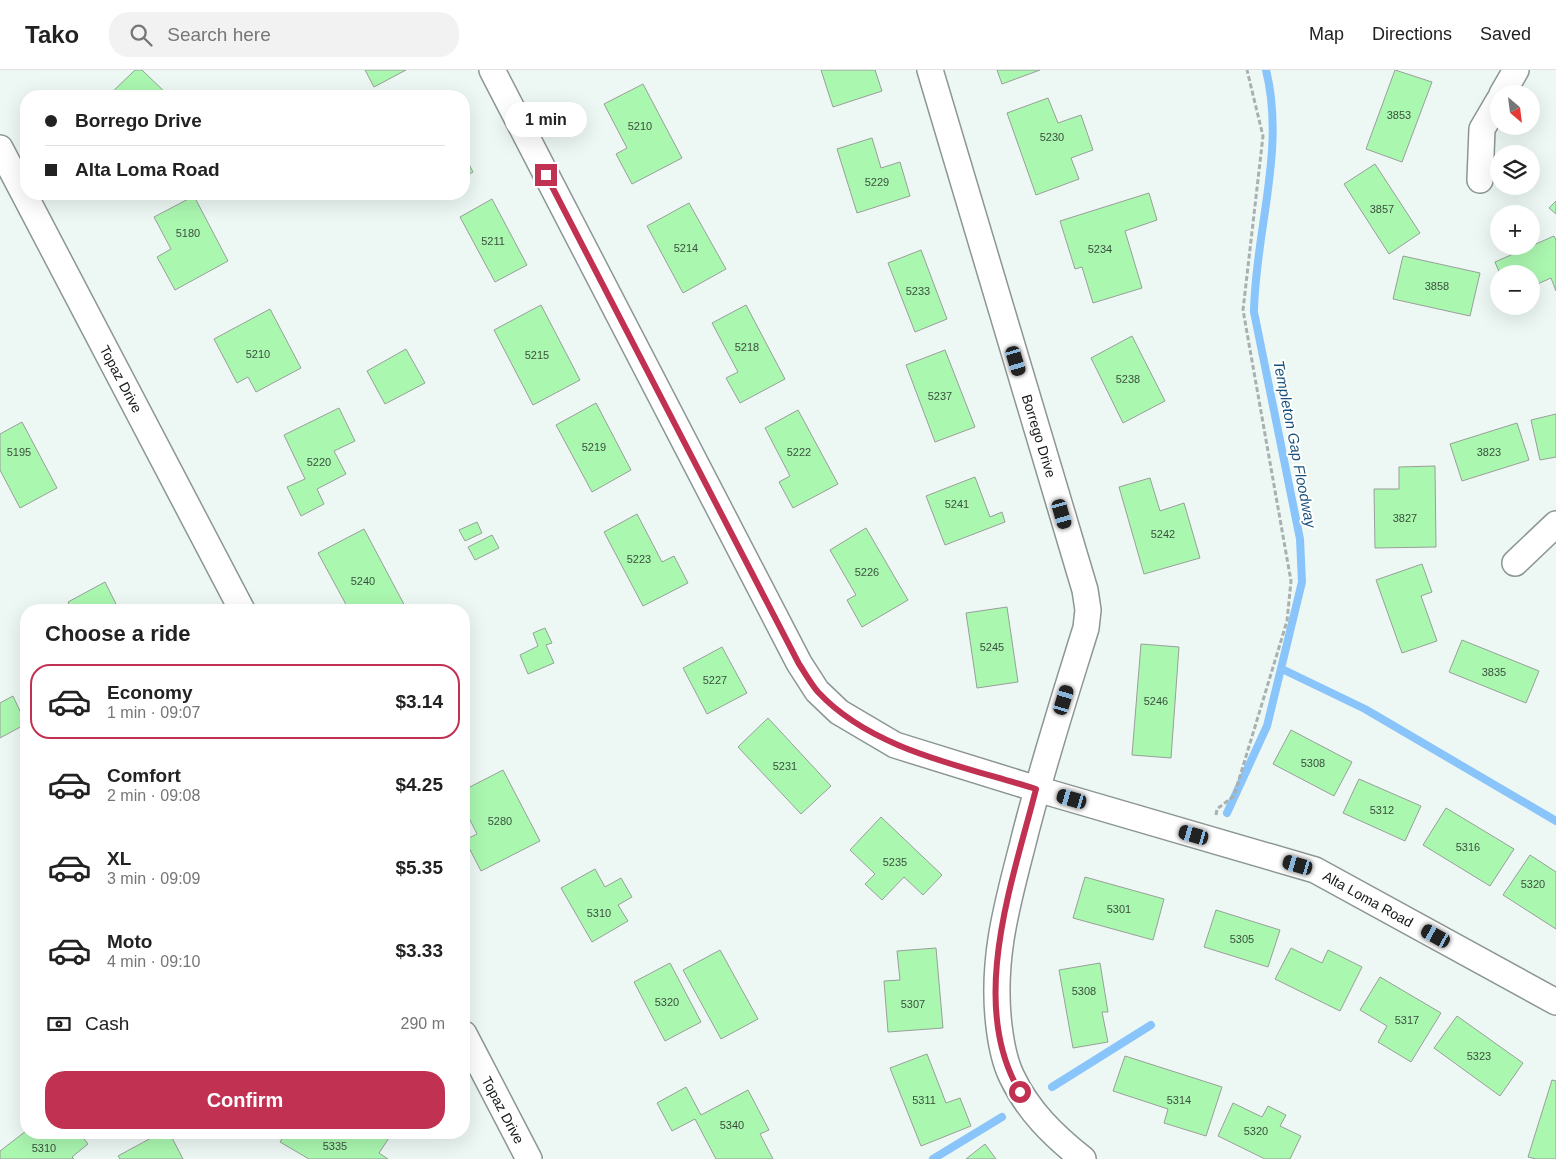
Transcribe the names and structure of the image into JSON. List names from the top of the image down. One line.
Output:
{"streets":{"street":["Topaz Drive","Borrego Drive","Alta Loma Road"]},"crossings":[["Borrego Drive","Alta Loma Road"]],"water":["Templeton Gap Floodway"],"house_numbers":["3853","5210","5230","5229","3857","5180","5211","5214","5234","3858","5233","5218","5210","5215","5238","5237","5219","5195","5222","3823","5220","5241","3827","5242","5223","5226","5240","5245","3835","5227","5246","5308","5231","5312","5280","5316","5235","5320","5301","5310","5305","5308","5320","5307","5317","5323","5311","5314","5340","5320","5335","5310"],"north":"bottom right","page":{"header":"Tako","search":"Search here","nav":["Map","Directions","Saved"],"map_buttons":["+","−"],"banner":["Borrego Drive","Alta Loma Road"],"bubble":"1 min","heading":"Choose a ride","list":[{"name":"Economy","note":"1 min · 09:07","value":"$3.14"},{"name":"Comfort","note":"2 min · 09:08","value":"$4.25"},{"name":"XL","note":"3 min · 09:09","value":"$5.35"},{"name":"Moto","note":"4 min · 09:10","value":"$3.33"}],"pay":["Cash","290 m"],"buttons":"Confirm"}}
